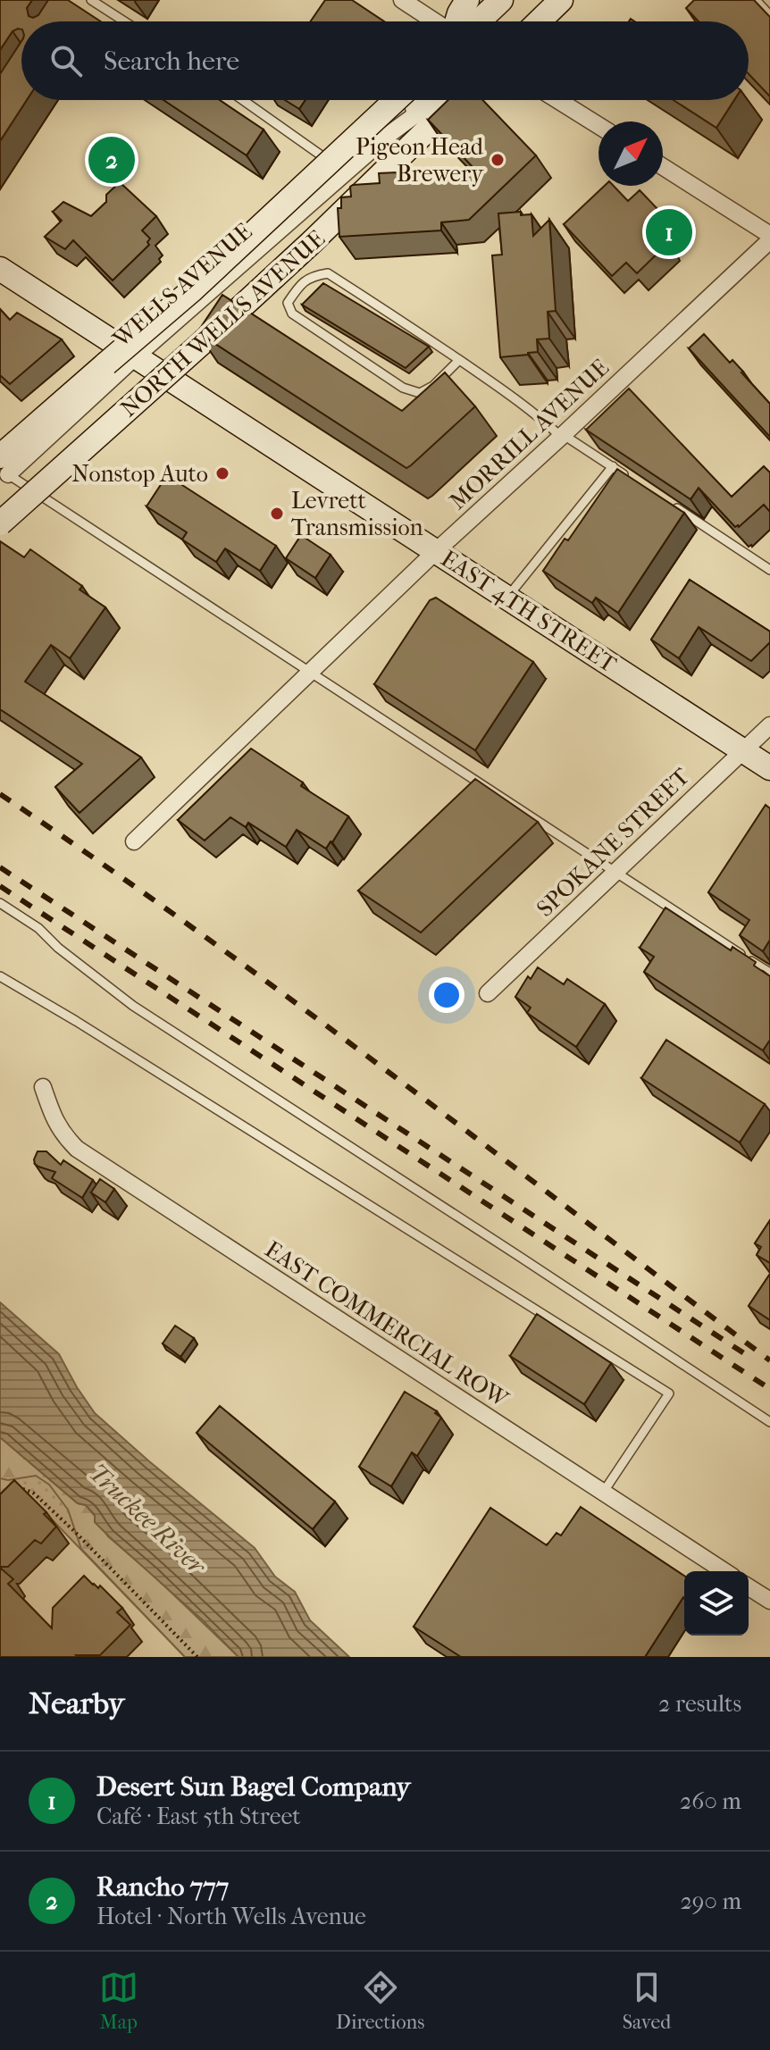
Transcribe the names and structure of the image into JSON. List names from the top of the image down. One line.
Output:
{"streets":{"main road":["NORTH WELLS AVENUE","EAST 4TH STREET"],"street":["WELLS AVENUE","MORRILL AVENUE","SPOKANE STREET","EAST COMMERCIAL ROW"]},"crossings":[["WELLS AVENUE","NORTH WELLS AVENUE"],["WELLS AVENUE","EAST 4TH STREET"],["MORRILL AVENUE","EAST 4TH STREET"],["EAST 4TH STREET","SPOKANE STREET"]],"water":["Truckee River"],"places":["Pigeon Head Brewery","Nonstop Auto","Levrett Transmission"],"north":"top right","page":{"search":"Search here","pins":["2","1"],"heading":["Nearby","2 results"],"list":[{"mark":"1","name":"Desert Sun Bagel Company","note":"Café · East 5th Street","value":"260 m"},{"mark":"2","name":"Rancho 777","note":"Hotel · North Wells Avenue","value":"290 m"}],"nav":["Map","Directions","Saved"]}}
